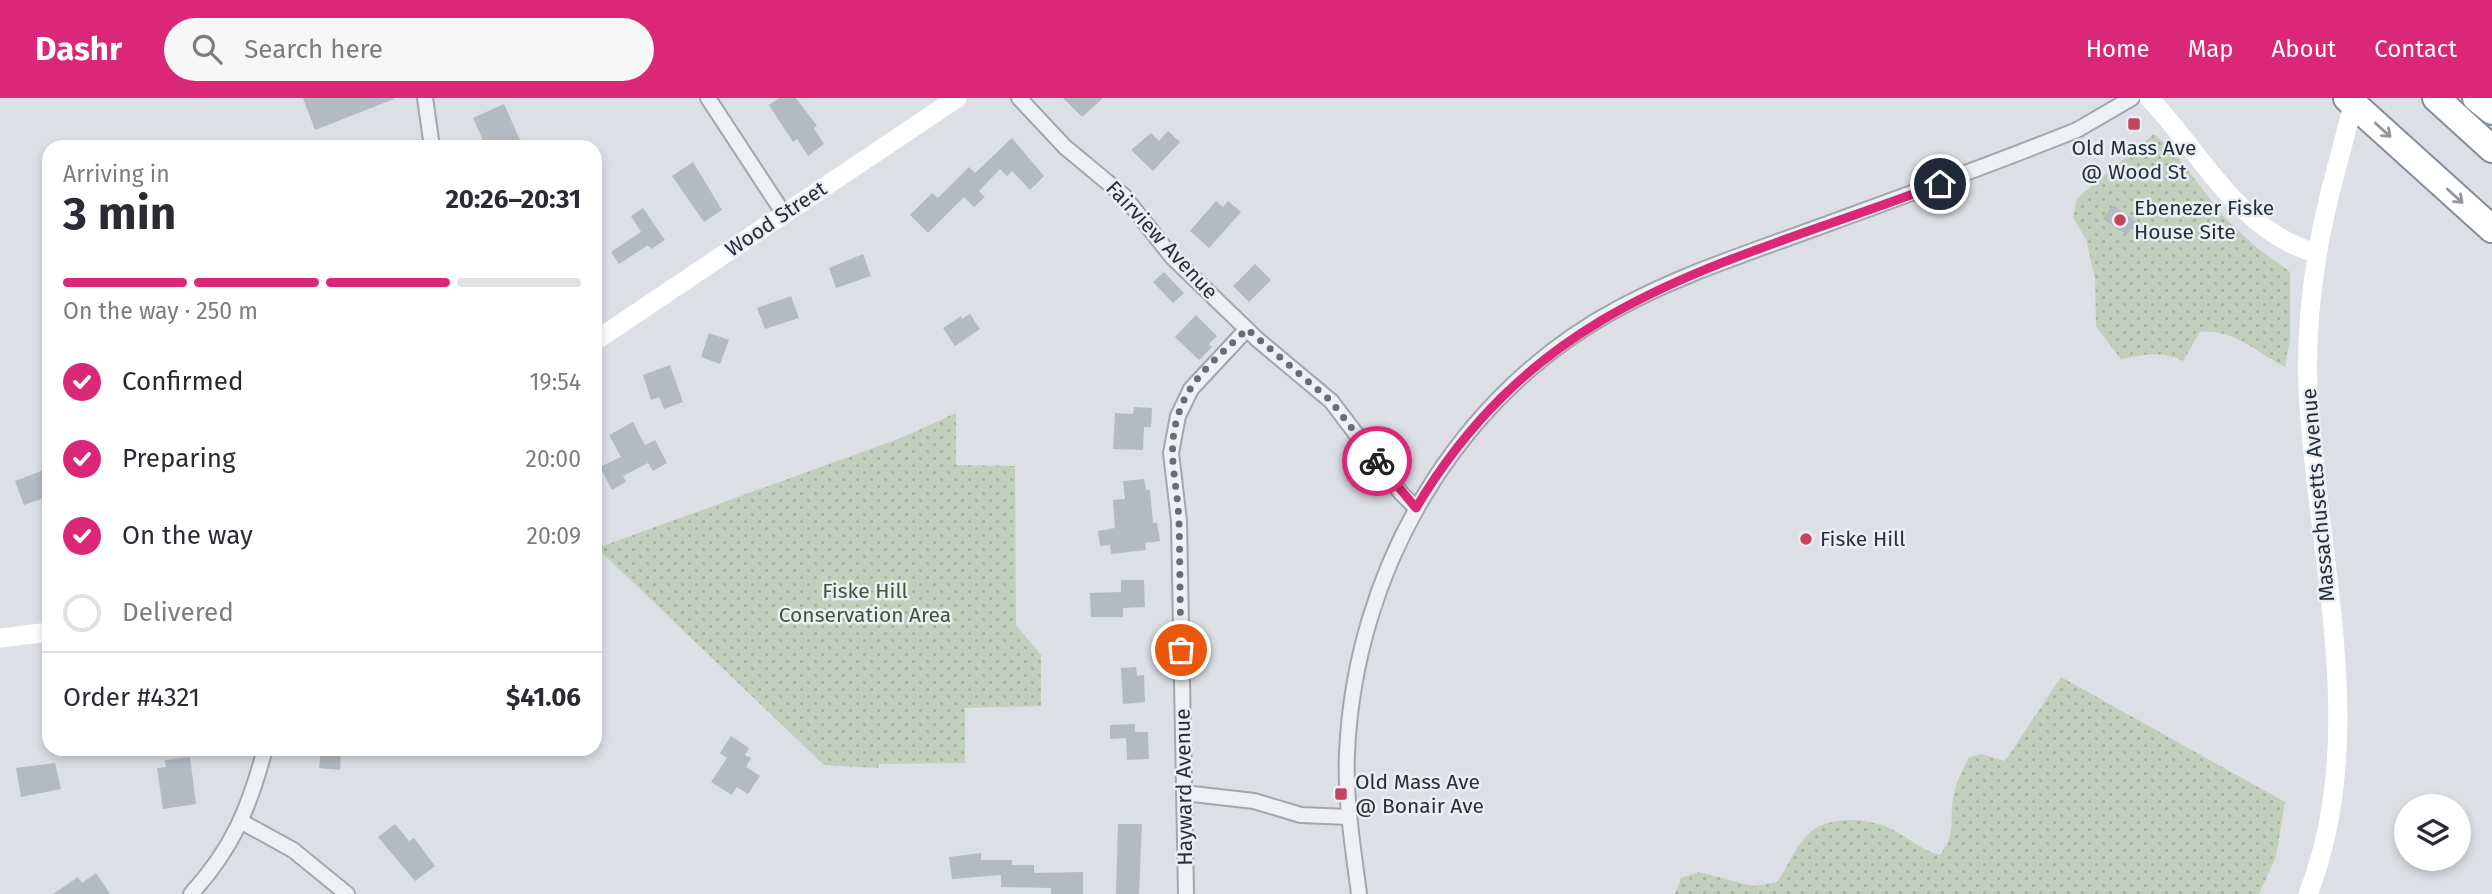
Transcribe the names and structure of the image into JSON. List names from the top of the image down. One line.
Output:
{"streets":{"main road":["Wood Street","Massachusetts Avenue"],"street":["Fairview Avenue","Hayward Avenue"]},"crossings":[["Fairview Avenue","Hayward Avenue"]],"parks":["Fiske Hill Conservation Area"],"places":{"transit":["Old Mass Ave @ Wood St","Old Mass Ave @ Bonair Ave"],"other":["Ebenezer Fiske House Site","Fiske Hill"]},"page":{"header":"Dashr","search":"Search here","nav":["Home","Map","About","Contact"],"heading":["3 min","Arriving in","20:26–20:31"],"panel":["Order #4321","$41.06"],"bar":"On the way · 250 m","list":[["Confirmed","19:54"],["Preparing","20:00"],["On the way","20:09"],"Delivered"]}}
